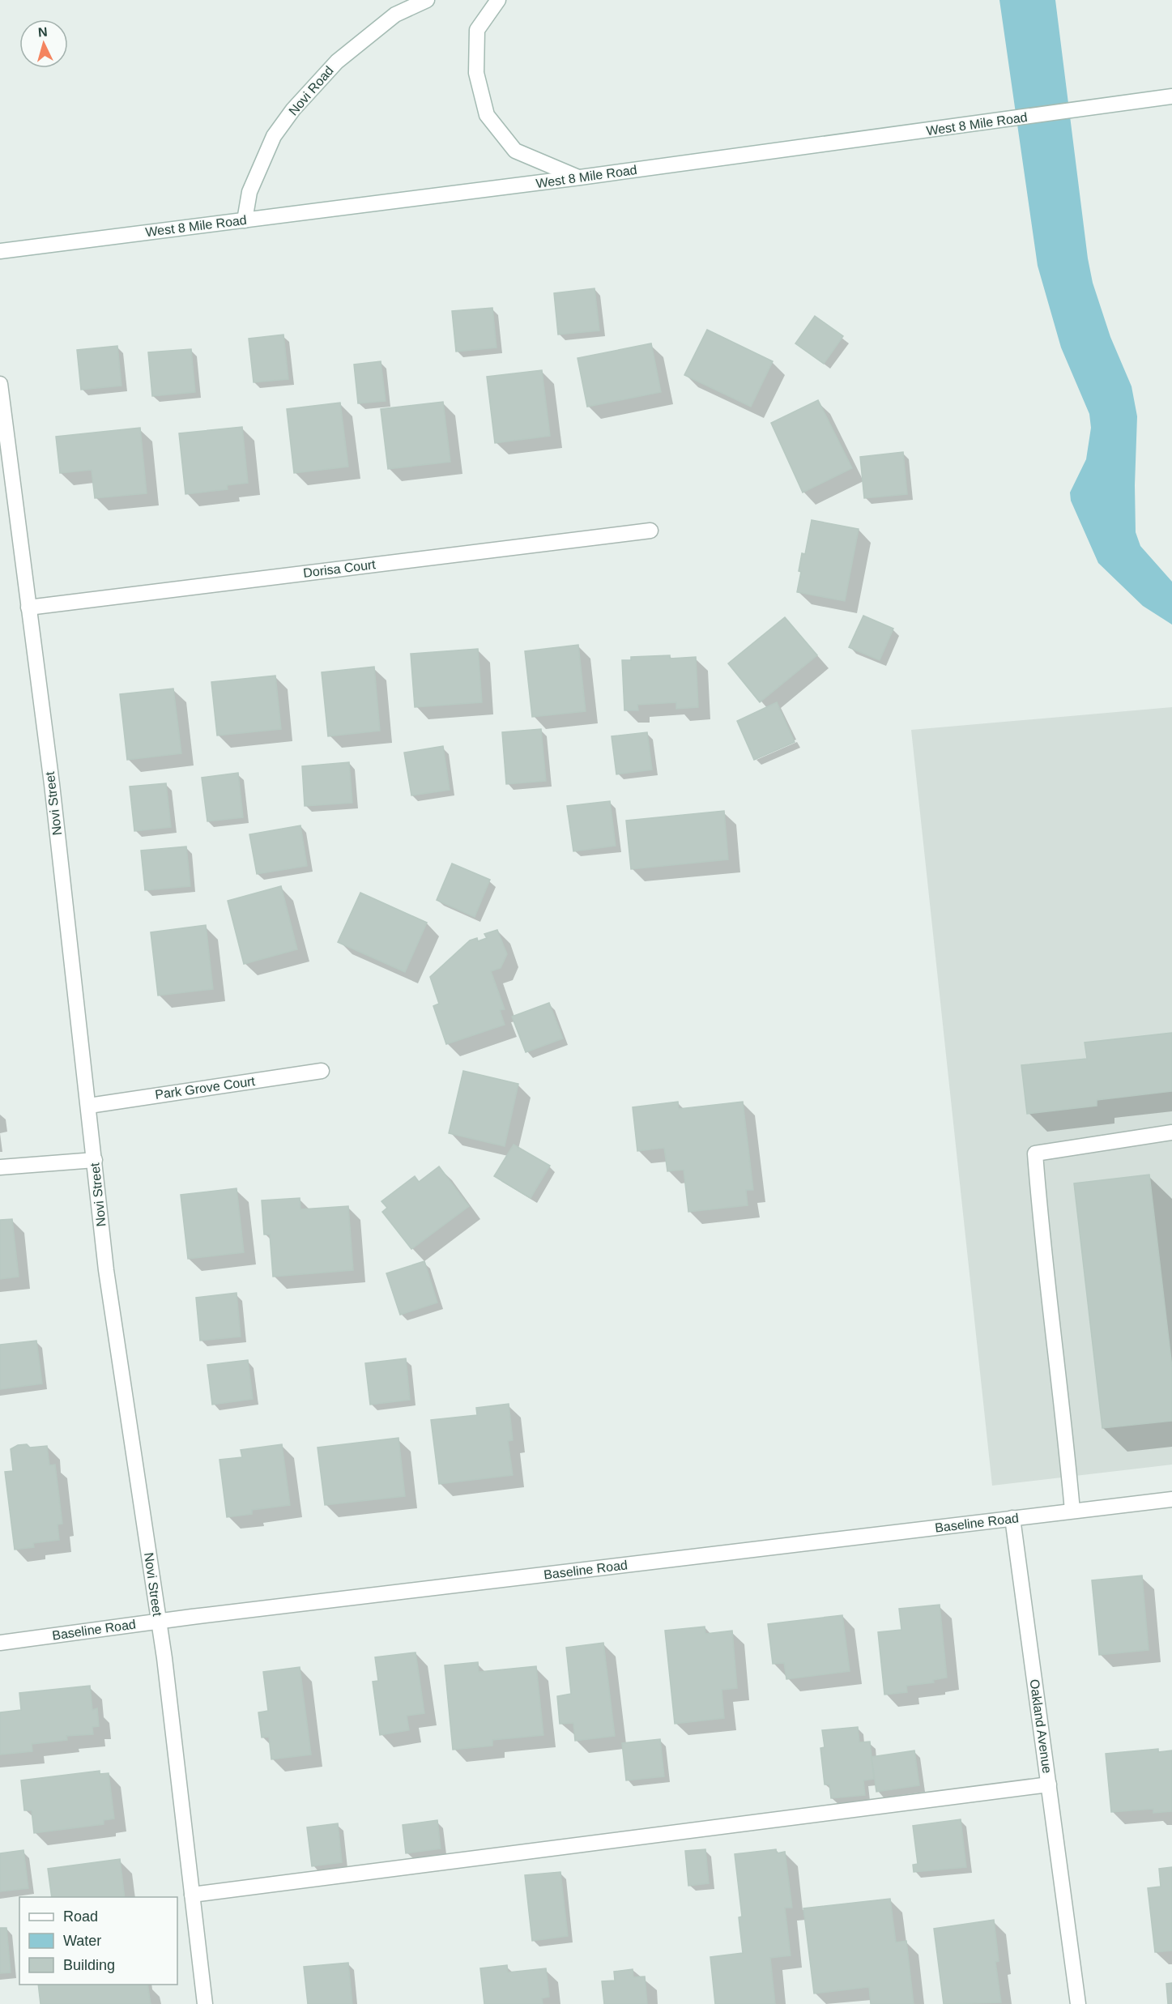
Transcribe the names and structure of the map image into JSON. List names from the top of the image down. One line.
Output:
{"streets":{"street":["Novi Road","West 8 Mile Road","Dorisa Court","Novi Street","Park Grove Court","Baseline Road","Oakland Avenue"]},"crossings":[["Novi Road","West 8 Mile Road"],["Dorisa Court","Novi Street"],["Novi Street","Park Grove Court"],["Novi Street","Baseline Road"],["Baseline Road","Oakland Avenue"]],"legend":["Road","Water","Building"],"north":"top"}
